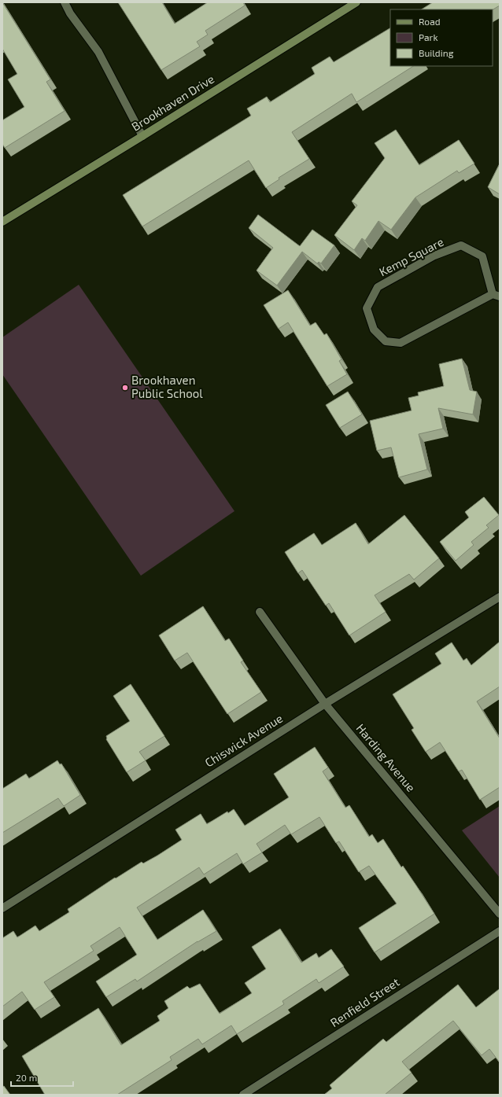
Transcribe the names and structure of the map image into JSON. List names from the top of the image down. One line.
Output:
{"streets":{"street":["Brookhaven Drive","Kemp Square","Chiswick Avenue","Harding Avenue","Renfield Street"]},"crossings":[["Chiswick Avenue","Harding Avenue"]],"places":["Brookhaven Public School"],"legend":["Road","Park","Building"],"scale_bar":"20 m"}
